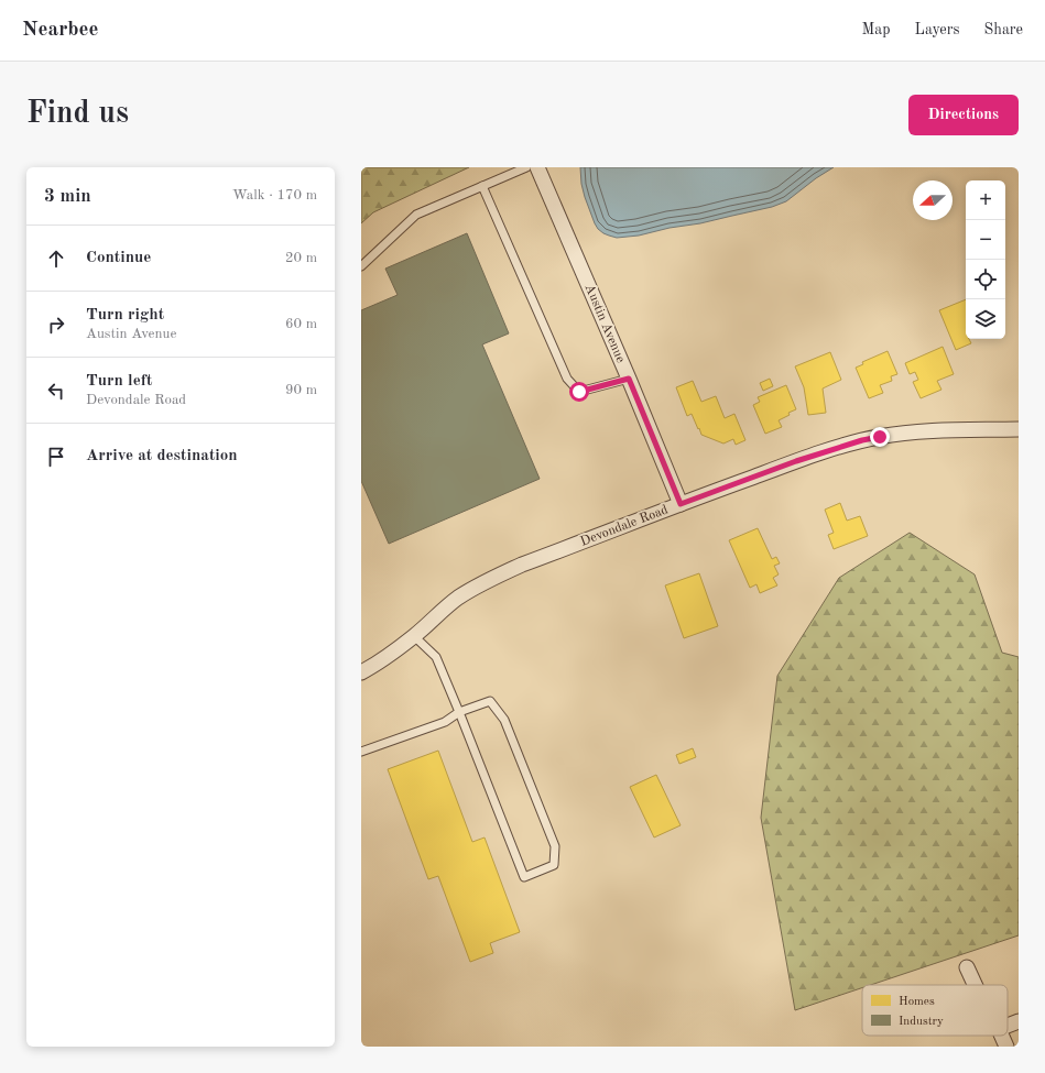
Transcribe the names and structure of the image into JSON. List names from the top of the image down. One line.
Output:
{"streets":{"street":["Austin Avenue","Devondale Road"]},"crossings":[["Austin Avenue","Devondale Road"]],"legend":["Homes","Industry"],"north":"left","page":{"header":"Nearbee","nav":["Map","Layers","Share"],"buttons":"Directions","title":"Find us","heading":["3 min","Walk · 170 m"],"map_buttons":["+","−"],"list":[["Continue","20 m"],["Turn right","Austin Avenue","60 m"],["Turn left","Devondale Road","90 m"],"Arrive at destination"]}}
